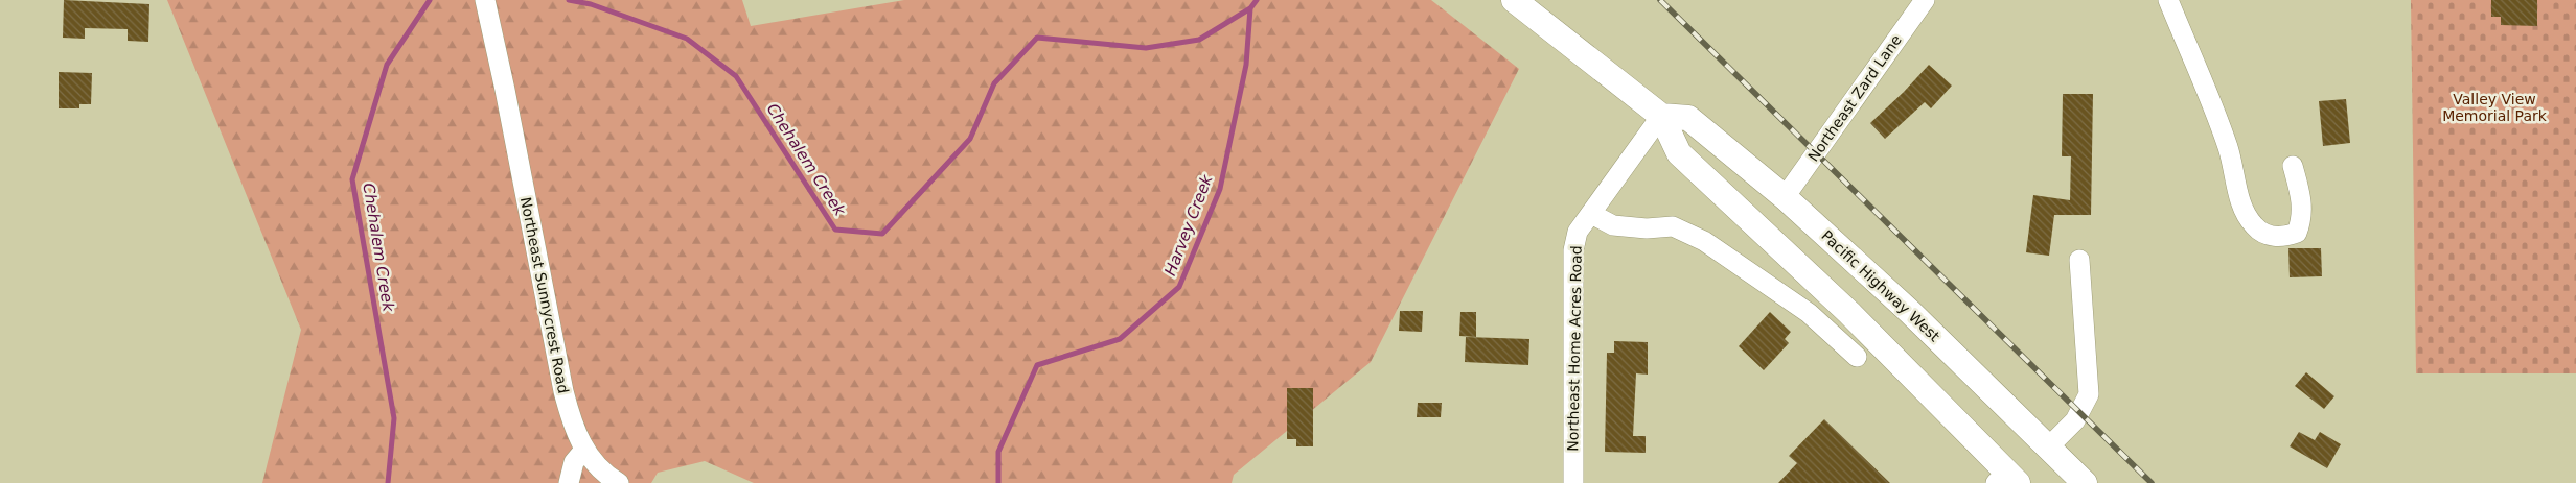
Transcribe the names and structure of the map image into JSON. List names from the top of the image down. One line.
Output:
{"streets":{"main road":["Pacific Highway West"],"street":["Northeast Zard Lane","Northeast Sunnycrest Road","Northeast Home Acres Road"]},"crossings":[["Northeast Zard Lane","Pacific Highway West"],["Pacific Highway West","Northeast Home Acres Road"]],"water":["Chehalem Creek","Harvey Creek"],"parks":["Valley View Memorial Park"]}
